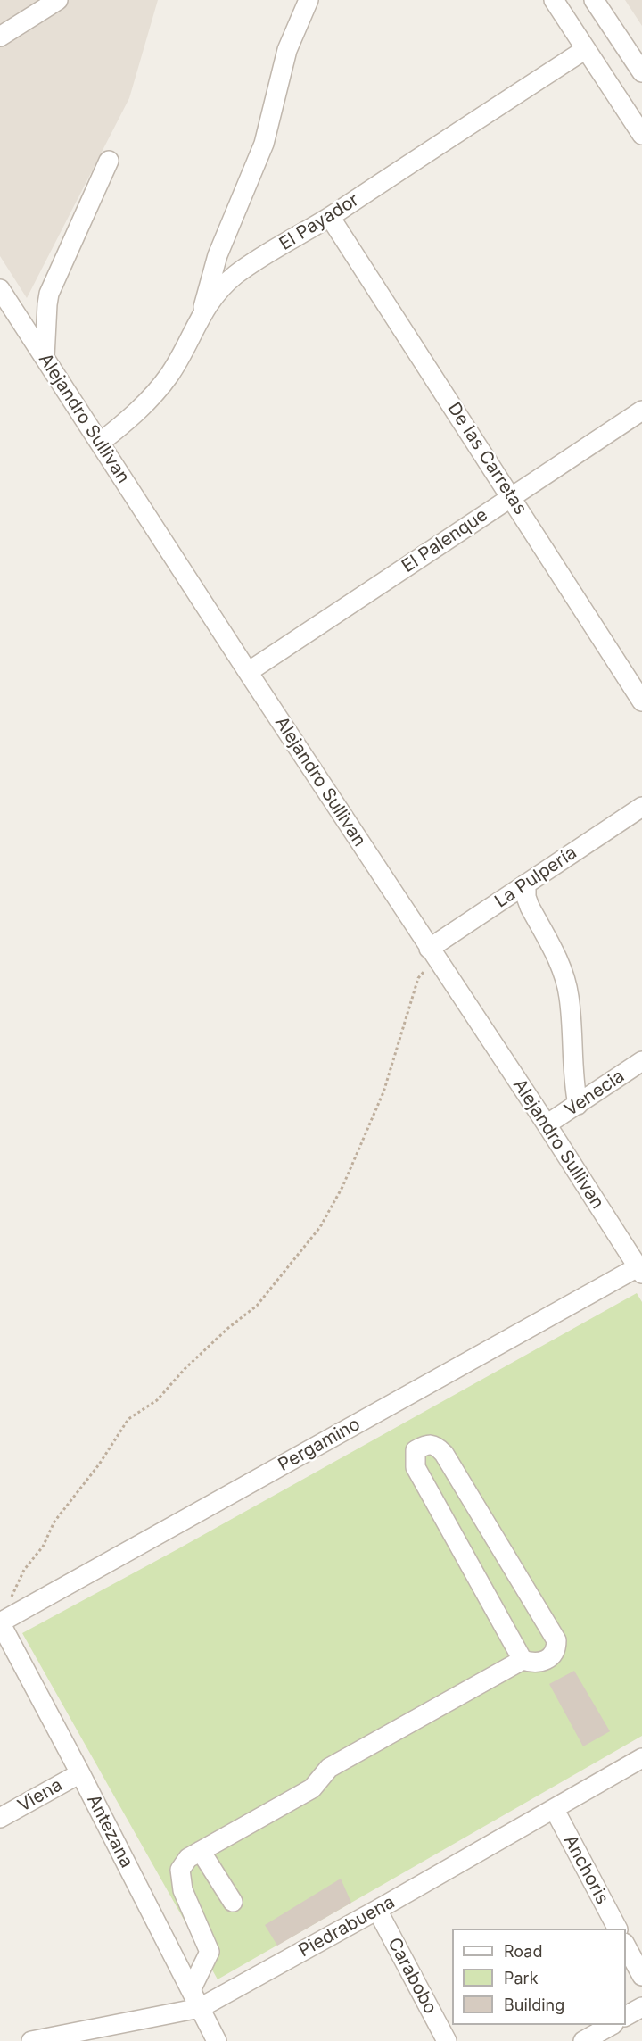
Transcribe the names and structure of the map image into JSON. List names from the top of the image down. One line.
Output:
{"streets":{"street":["El Payador","Alejandro Sullivan","De las Carretas","El Palenque","La Pulpería","Venecia","Pergamino","Viena","Antezana","Anchoris","Piedrabuena","Carabobo"]},"crossings":[["El Payador","Alejandro Sullivan"],["El Payador","De las Carretas"],["Alejandro Sullivan","El Palenque"],["Alejandro Sullivan","La Pulpería"],["Alejandro Sullivan","Venecia"],["Alejandro Sullivan","Pergamino"],["De las Carretas","El Palenque"],["Pergamino","Antezana"],["Viena","Antezana"],["Antezana","Piedrabuena"],["Anchoris","Piedrabuena"],["Piedrabuena","Carabobo"]],"legend":["Road","Park","Building"]}
